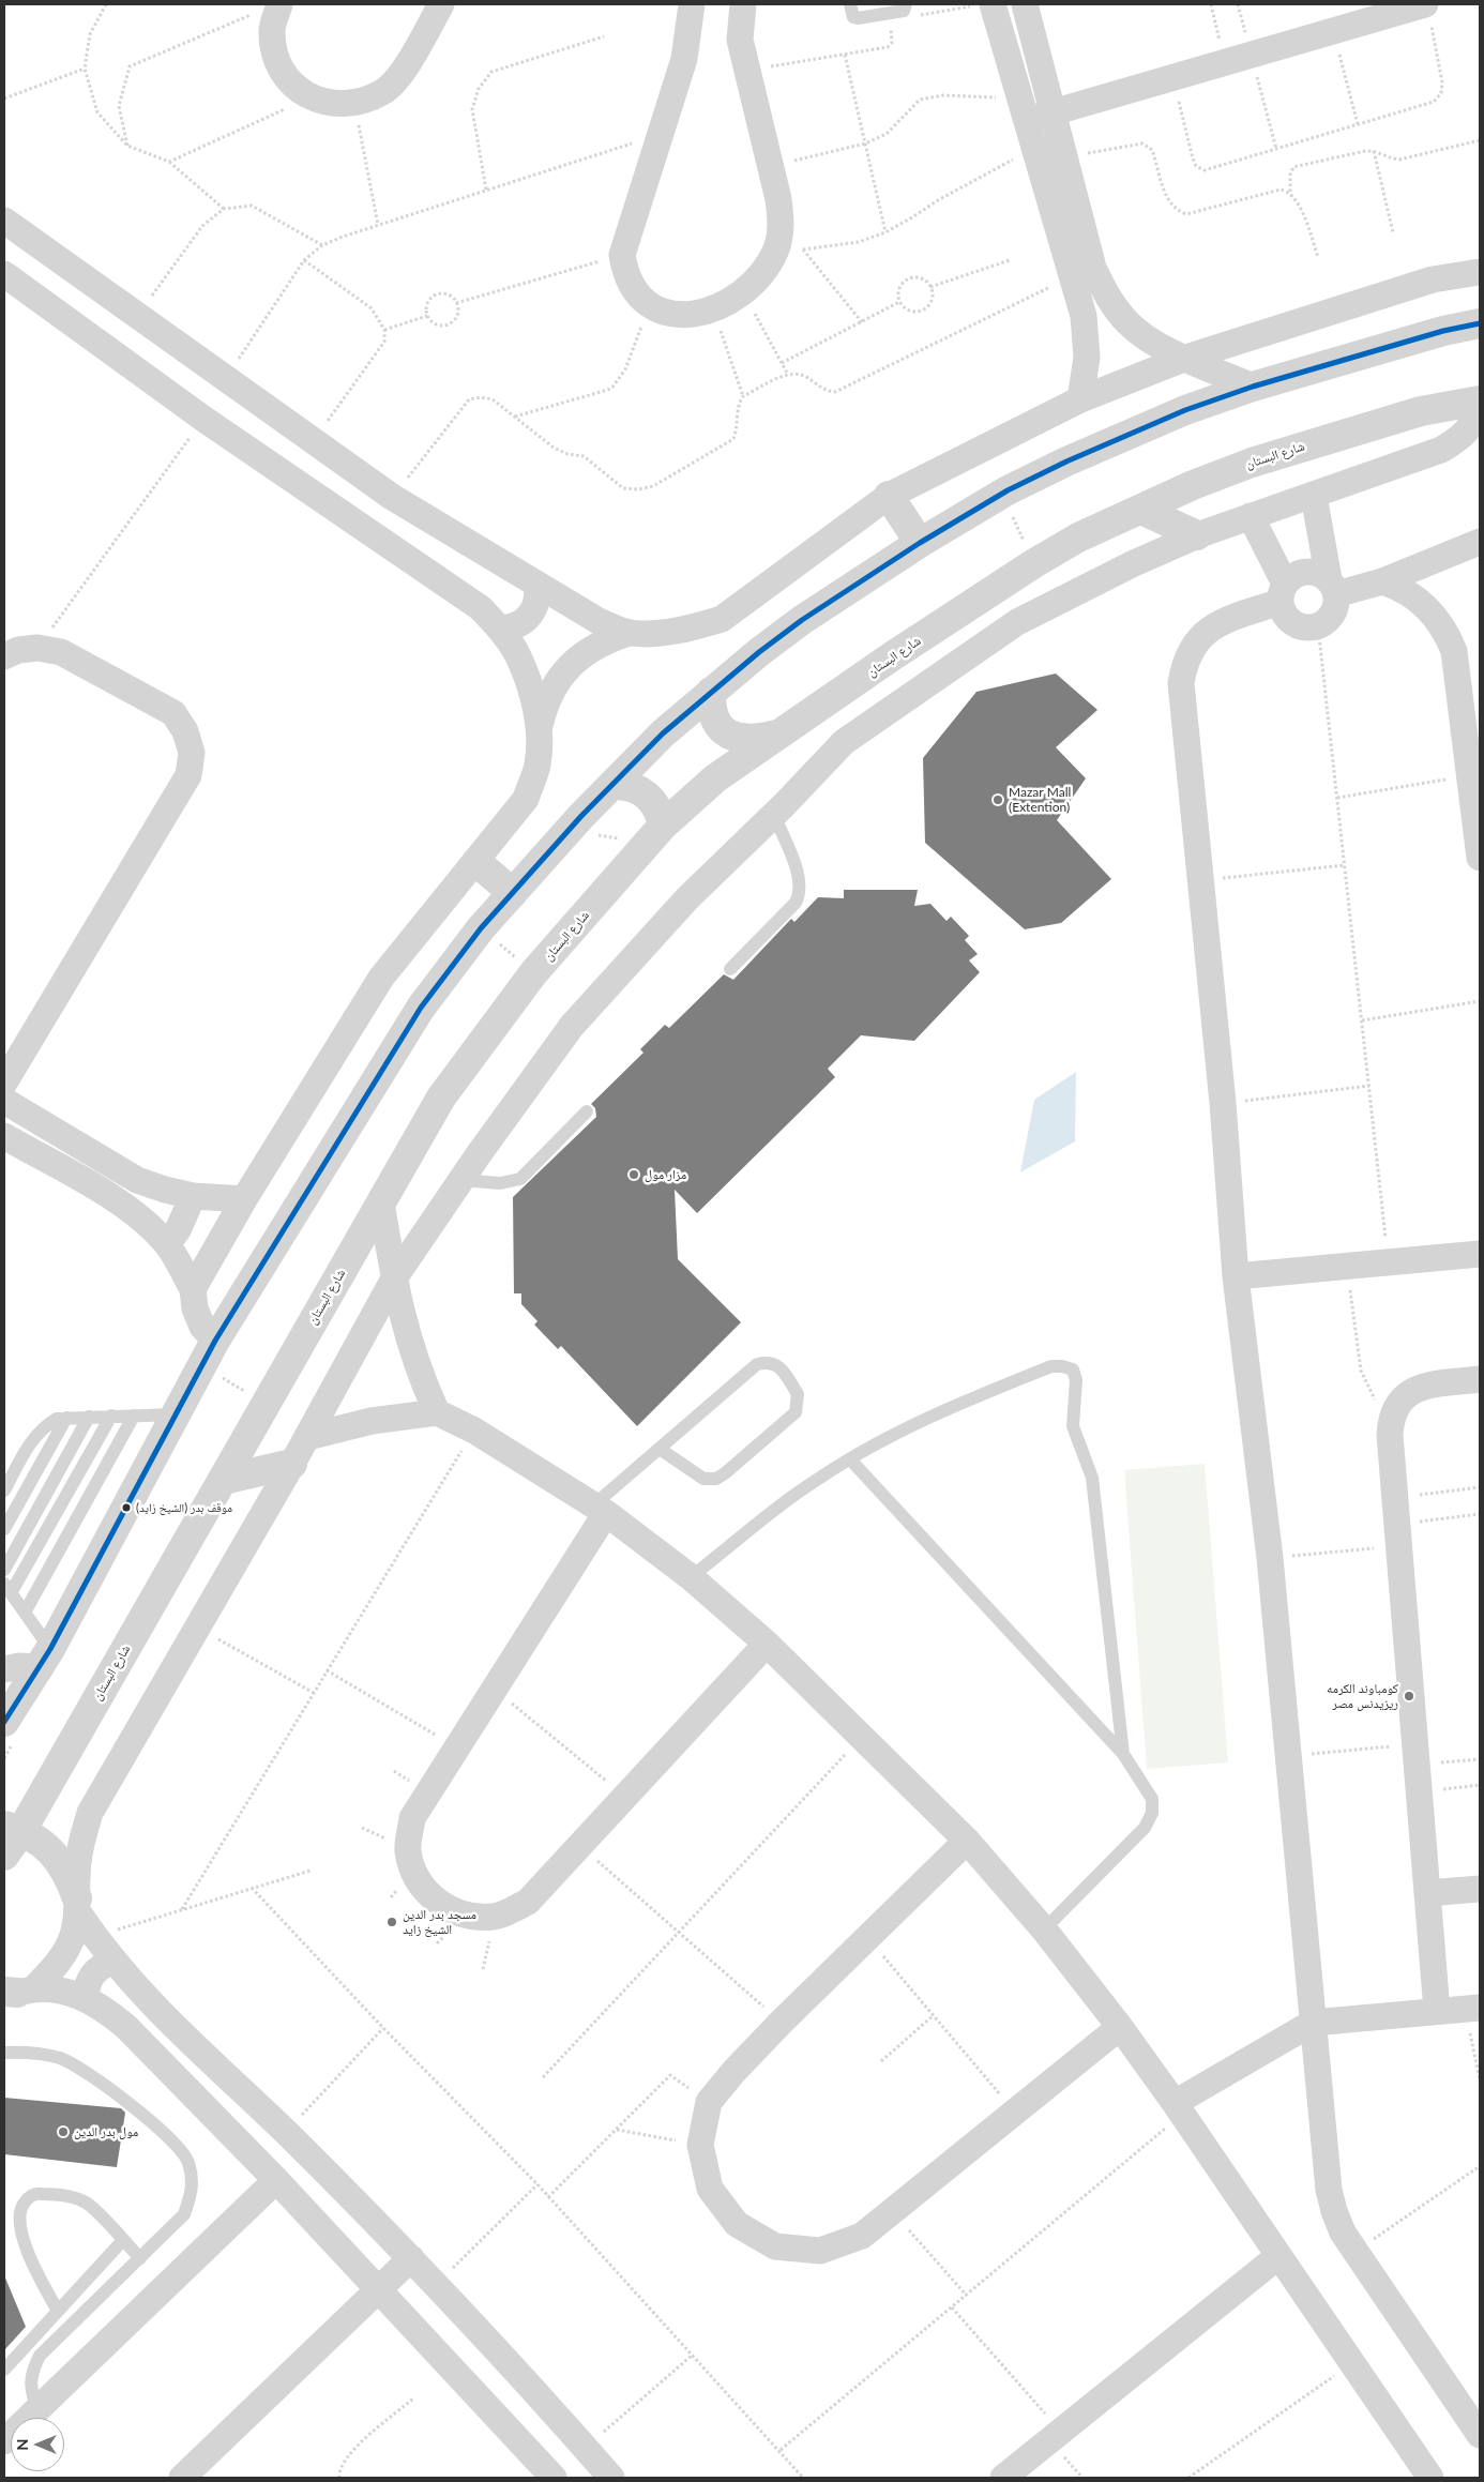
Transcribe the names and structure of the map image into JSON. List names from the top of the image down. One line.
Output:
{"streets":{"street":["شارع البستان"]},"places":["Mazar Mall (Extention)","مزار مول","موقف بدر (الشيخ زايد)","كومباوند الكرمه ريزيدنس مصر","مسجد بدر الدين الشيخ زايد","مول بدر الدين"],"north":"left"}
